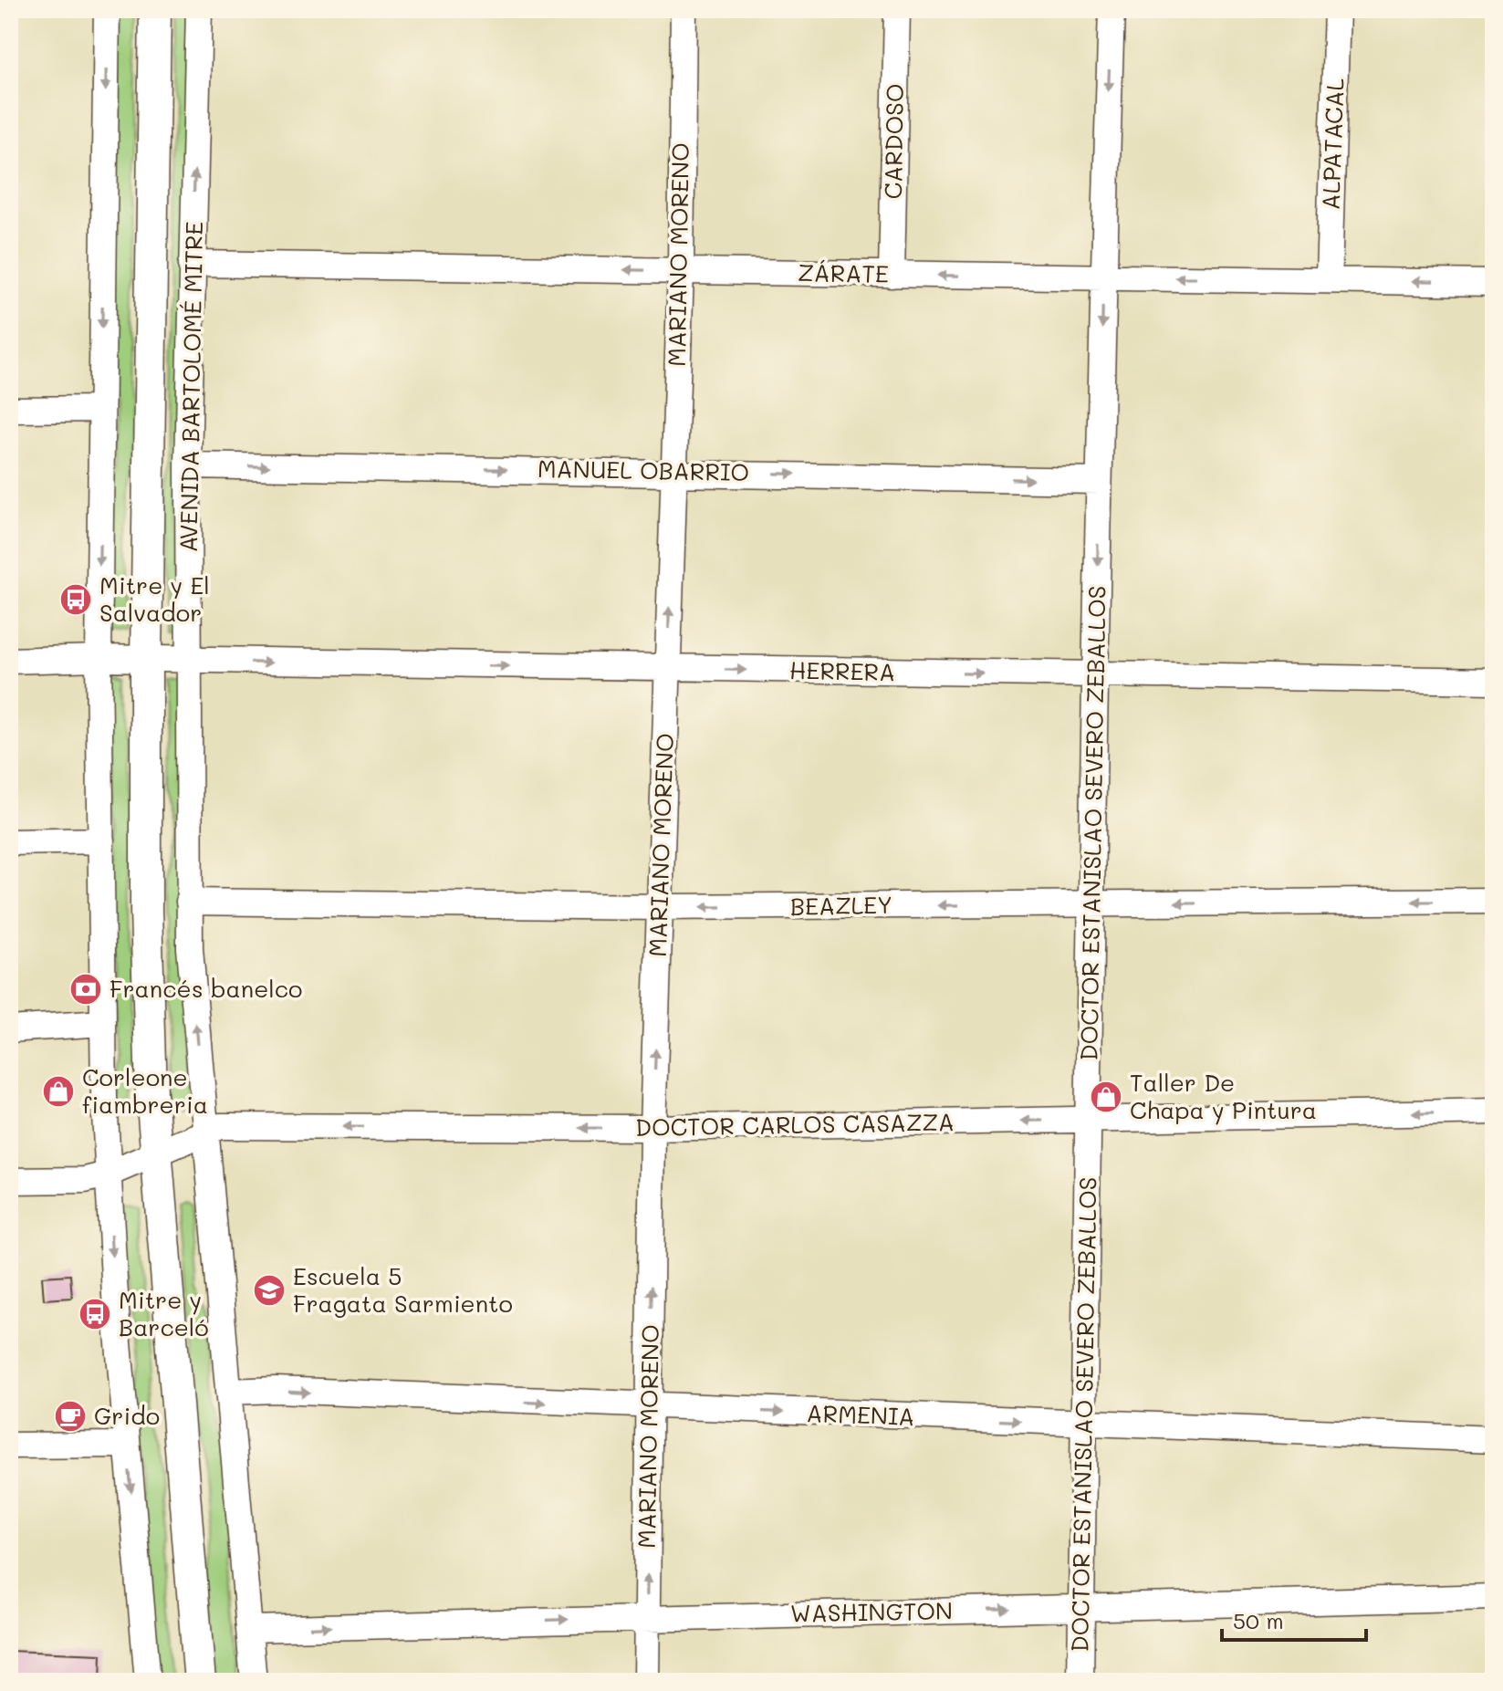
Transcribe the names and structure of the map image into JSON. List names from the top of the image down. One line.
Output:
{"streets":{"main road":["AVENIDA BARTOLOMÉ MITRE"],"street":["CARDOSO","ALPATACAL","MARIANO MORENO","ZÁRATE","MANUEL OBARRIO","HERRERA","DOCTOR ESTANISLAO SEVERO ZEBALLOS","BEAZLEY","DOCTOR CARLOS CASAZZA","ARMENIA","WASHINGTON"]},"crossings":[["CARDOSO","ZÁRATE"],["ALPATACAL","ZÁRATE"],["MARIANO MORENO","ZÁRATE"],["MARIANO MORENO","MANUEL OBARRIO"],["MARIANO MORENO","HERRERA"],["MARIANO MORENO","BEAZLEY"],["MARIANO MORENO","DOCTOR CARLOS CASAZZA"],["MARIANO MORENO","ARMENIA"],["MARIANO MORENO","WASHINGTON"],["ZÁRATE","AVENIDA BARTOLOMÉ MITRE"],["ZÁRATE","DOCTOR ESTANISLAO SEVERO ZEBALLOS"],["AVENIDA BARTOLOMÉ MITRE","MANUEL OBARRIO"],["AVENIDA BARTOLOMÉ MITRE","HERRERA"],["AVENIDA BARTOLOMÉ MITRE","BEAZLEY"],["AVENIDA BARTOLOMÉ MITRE","DOCTOR CARLOS CASAZZA"],["AVENIDA BARTOLOMÉ MITRE","ARMENIA"],["AVENIDA BARTOLOMÉ MITRE","WASHINGTON"],["MANUEL OBARRIO","DOCTOR ESTANISLAO SEVERO ZEBALLOS"],["HERRERA","DOCTOR ESTANISLAO SEVERO ZEBALLOS"],["DOCTOR ESTANISLAO SEVERO ZEBALLOS","BEAZLEY"],["DOCTOR ESTANISLAO SEVERO ZEBALLOS","DOCTOR CARLOS CASAZZA"],["DOCTOR ESTANISLAO SEVERO ZEBALLOS","ARMENIA"],["DOCTOR ESTANISLAO SEVERO ZEBALLOS","WASHINGTON"]],"one_way":["MARIANO MORENO","ZÁRATE","MANUEL OBARRIO","HERRERA","DOCTOR ESTANISLAO SEVERO ZEBALLOS","BEAZLEY","DOCTOR CARLOS CASAZZA","ARMENIA","WASHINGTON"],"places":{"bus stop":["Mitre y El Salvador","Mitre y Barceló"],"bank":["Francés banelco"],"shop":["Corleone fiambreria","Taller De Chapa y Pintura"],"school or university":["Escuela 5 Fragata Sarmiento"],"cafe":["Grido"]},"scale_bar":"50 m"}
